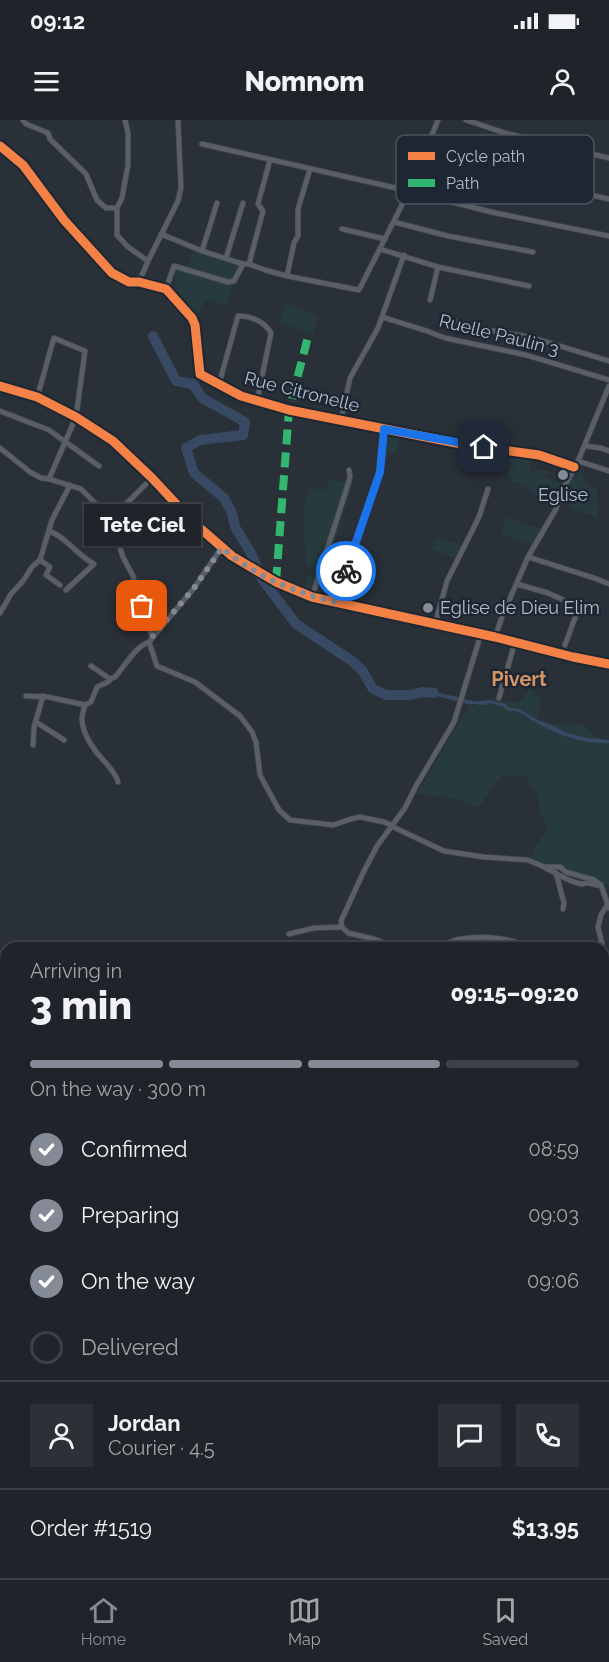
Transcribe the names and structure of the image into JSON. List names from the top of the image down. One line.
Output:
{"streets":{"street":["Ruelle Paulin 3","Rue Citronelle"]},"districts":["Pivert"],"places":["Eglise","Tete Ciel","Eglise de Dieu Elim"],"legend":["Cycle path","Path"],"page":{"status":"09:12","header":"Nomnom","bubble":"Tete Ciel","heading":["3 min","Arriving in","09:15–09:20"],"panel":["Jordan","Courier · 4.5","Order #1519","$13.95"],"bar":"On the way · 300 m","list":[["Confirmed","08:59"],["Preparing","09:03"],["On the way","09:06"],"Delivered"],"tabs":["Home","Map","Saved"]}}
